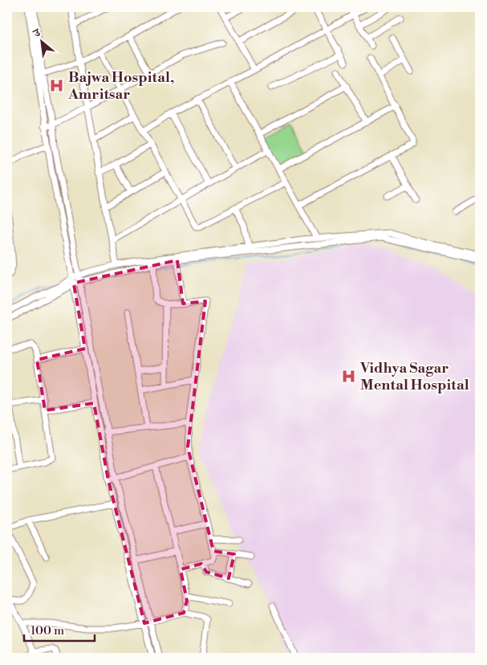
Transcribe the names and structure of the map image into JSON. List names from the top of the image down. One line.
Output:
{"places":{"hospital":["Bajwa Hospital, Amritsar","Vidhya Sagar Mental Hospital"]},"scale_bar":"100 m","north":"top left"}
